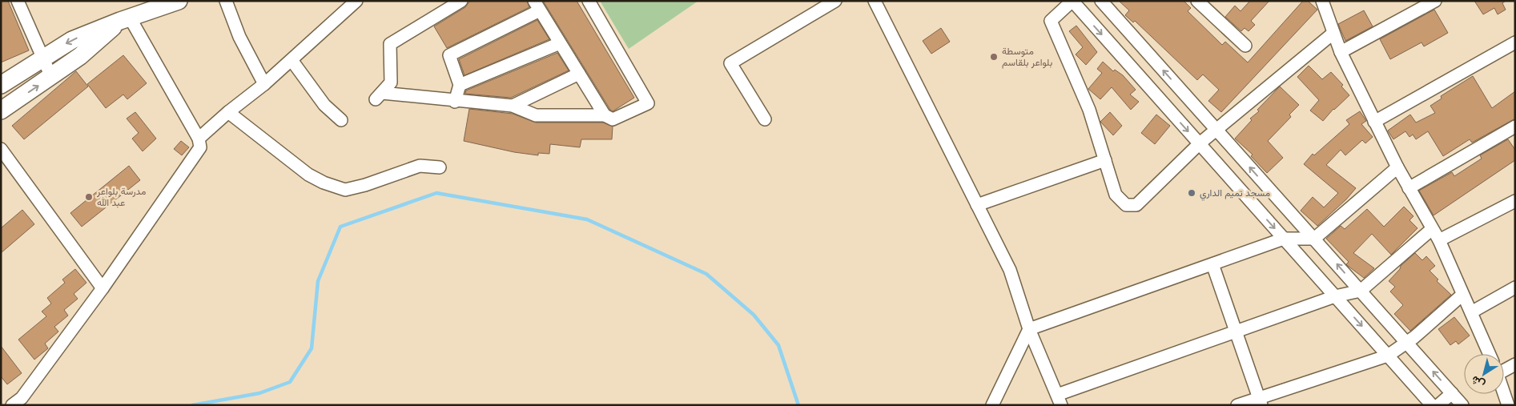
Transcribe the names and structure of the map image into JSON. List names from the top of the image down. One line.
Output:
{"places":["متوسطة بلواعر بلقاسم","مسجد تميم الداري","مدرسة بلواعر عبد الله"],"north":"bottom left"}
